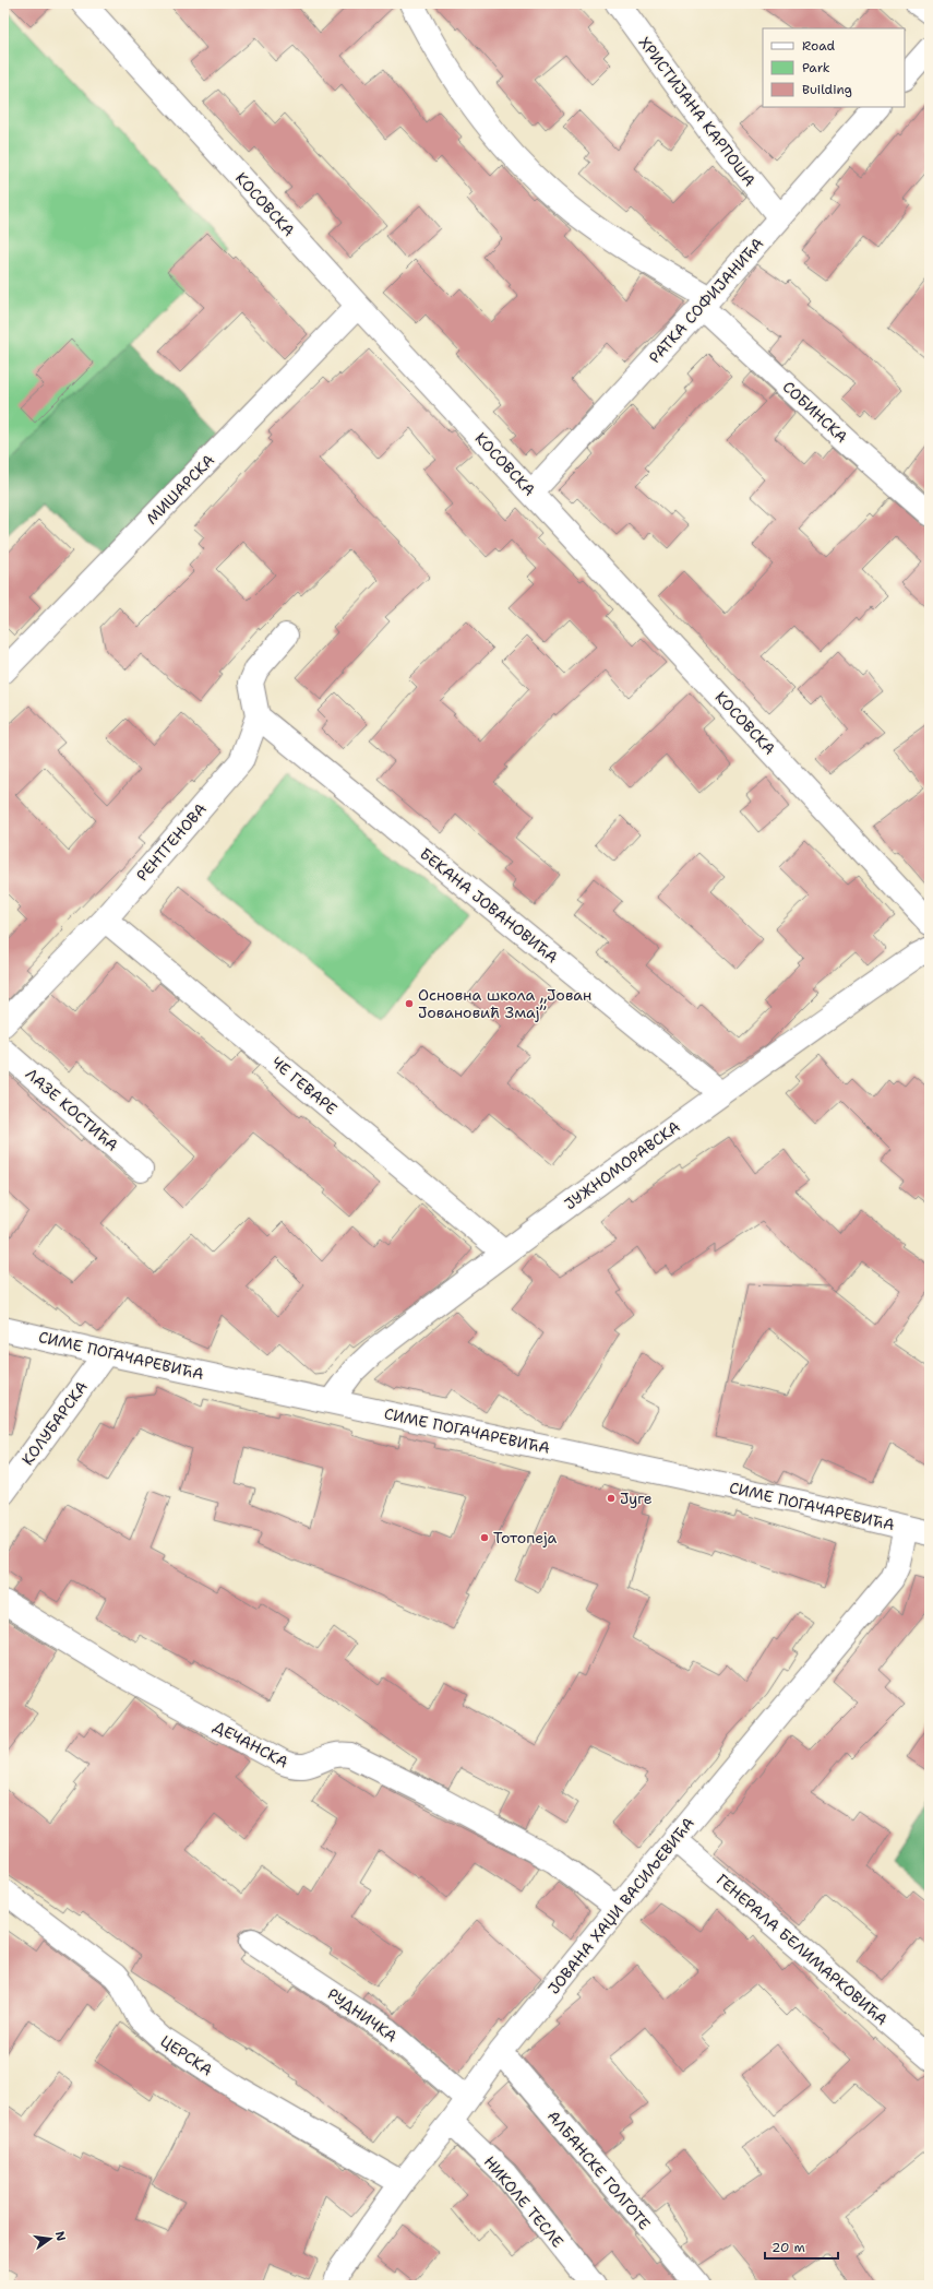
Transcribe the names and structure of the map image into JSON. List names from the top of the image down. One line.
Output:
{"streets":{"street":["ХРИСТИЈАНА КАРПОША","КОСОВСКА","РАТКА СОФИЈАНИЋА","СОБИНСКА","МИШАРСКА","РЕНТГЕНОВА","БЕКАНА ЈОВАНОВИЋА","ЧЕ ГЕВАРЕ","ЛАЗЕ КОСТИЋА","ЈУЖНОМОРАВСКА","СИМЕ ПОГАЧАРЕВИЋА","КОЛУБАРСКА","ДЕЧАНСКА","ЈОВАНА ХАЏИ ВАСИЉЕВИЋА","ГЕНЕРАЛА БЕЛИМАРКОВИЋА","РУДНИЧКА","ЦЕРСКА","АЛБАНСКЕ ГОЛГОТЕ","НИКОЛЕ ТЕСЛЕ"]},"crossings":[["ХРИСТИЈАНА КАРПОША","РАТКА СОФИЈАНИЋА"],["КОСОВСКА","РАТКА СОФИЈАНИЋА"],["КОСОВСКА","МИШАРСКА"],["РАТКА СОФИЈАНИЋА","СОБИНСКА"],["РЕНТГЕНОВА","БЕКАНА ЈОВАНОВИЋА"],["РЕНТГЕНОВА","ЧЕ ГЕВАРЕ"],["БЕКАНА ЈОВАНОВИЋА","ЈУЖНОМОРАВСКА"],["ЧЕ ГЕВАРЕ","ЈУЖНОМОРАВСКА"],["ЈУЖНОМОРАВСКА","СИМЕ ПОГАЧАРЕВИЋА"],["СИМЕ ПОГАЧАРЕВИЋА","КОЛУБАРСКА"],["СИМЕ ПОГАЧАРЕВИЋА","ЈОВАНА ХАЏИ ВАСИЉЕВИЋА"],["ДЕЧАНСКА","ЈОВАНА ХАЏИ ВАСИЉЕВИЋА"],["ЈОВАНА ХАЏИ ВАСИЉЕВИЋА","ГЕНЕРАЛА БЕЛИМАРКОВИЋА"],["ЈОВАНА ХАЏИ ВАСИЉЕВИЋА","РУДНИЧКА"],["ЈОВАНА ХАЏИ ВАСИЉЕВИЋА","ЦЕРСКА"],["ЈОВАНА ХАЏИ ВАСИЉЕВИЋА","АЛБАНСКЕ ГОЛГОТЕ"],["ЈОВАНА ХАЏИ ВАСИЉЕВИЋА","НИКОЛЕ ТЕСЛЕ"]],"places":["Основна школа „Јован Јовановић Змај”","Југе","Тотопеја"],"legend":["Road","Park","Building"],"scale_bar":"20 m","north":"right"}
